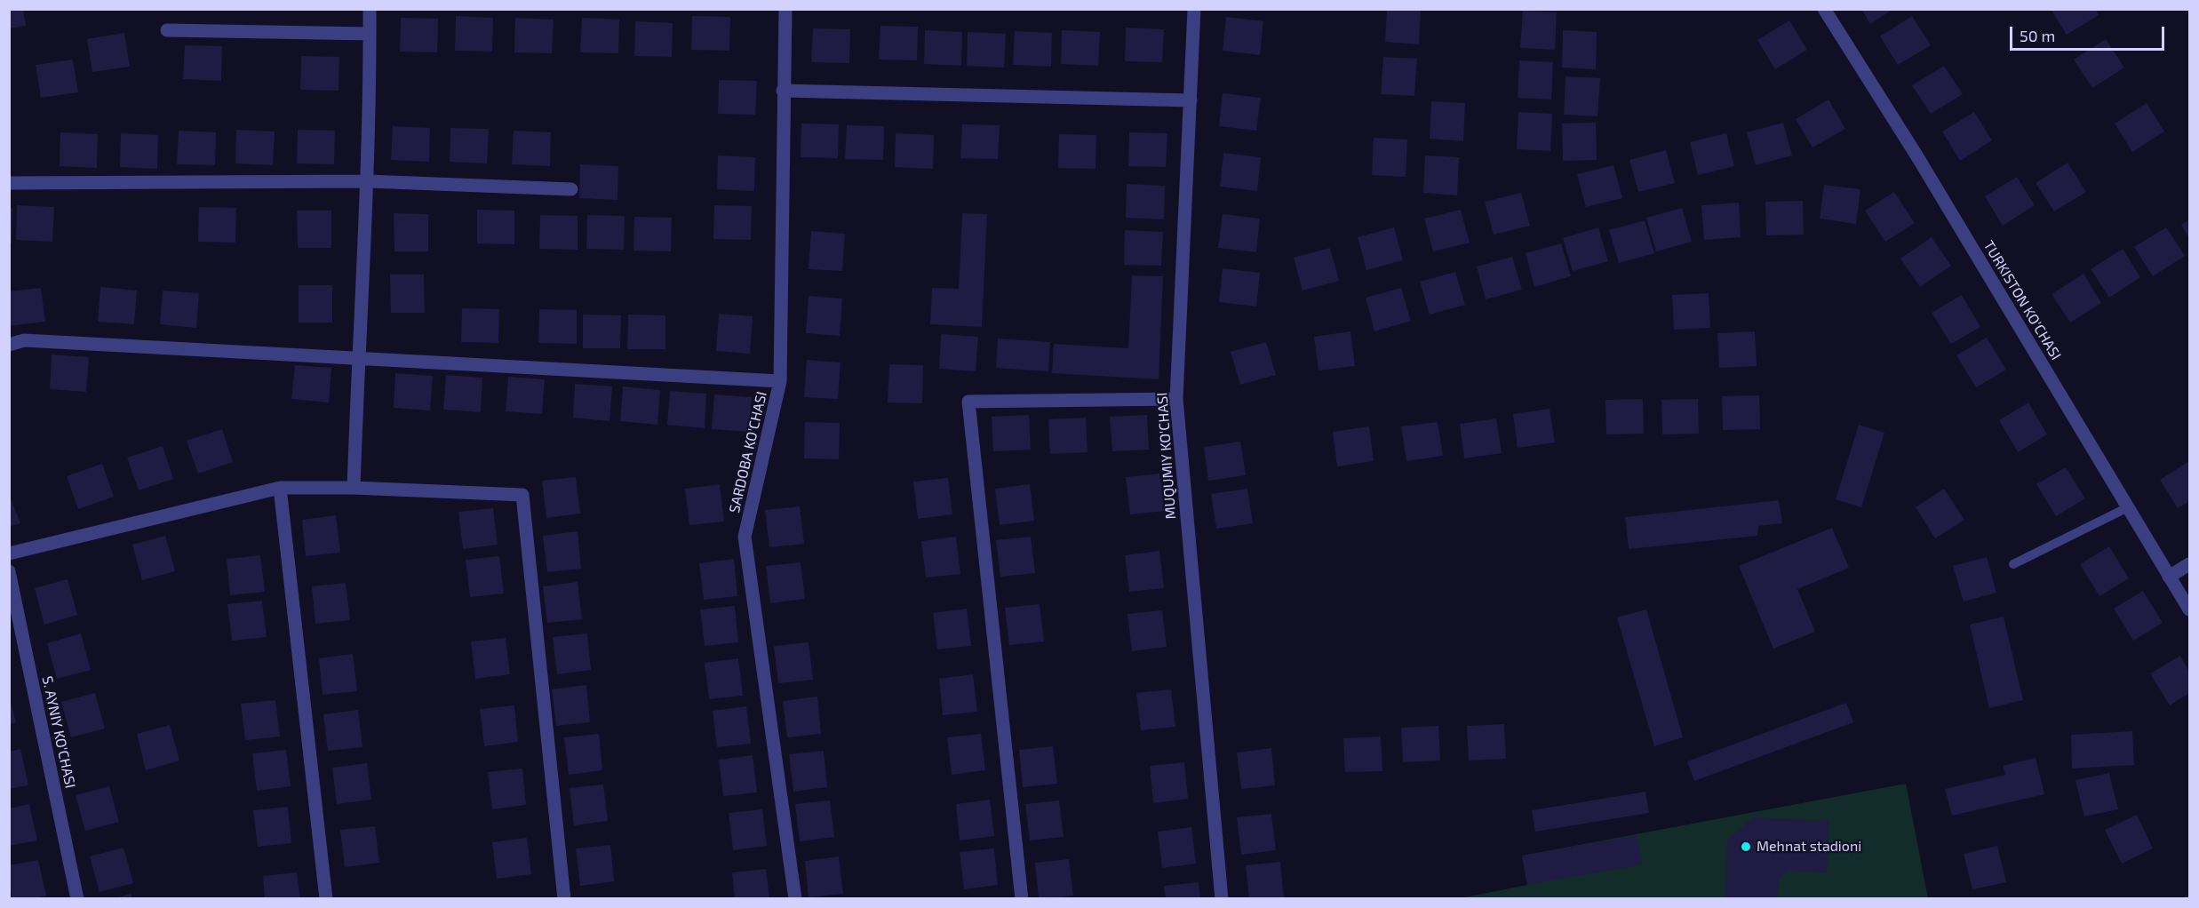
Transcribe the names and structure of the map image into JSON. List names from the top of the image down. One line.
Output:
{"streets":{"street":["TURKISTON KO'CHASI","SARDOBA KO'CHASI","MUQUMIY KO'CHASI","S. AYNIY KO'CHASI"]},"places":["Mehnat stadioni"],"scale_bar":"50 m"}
